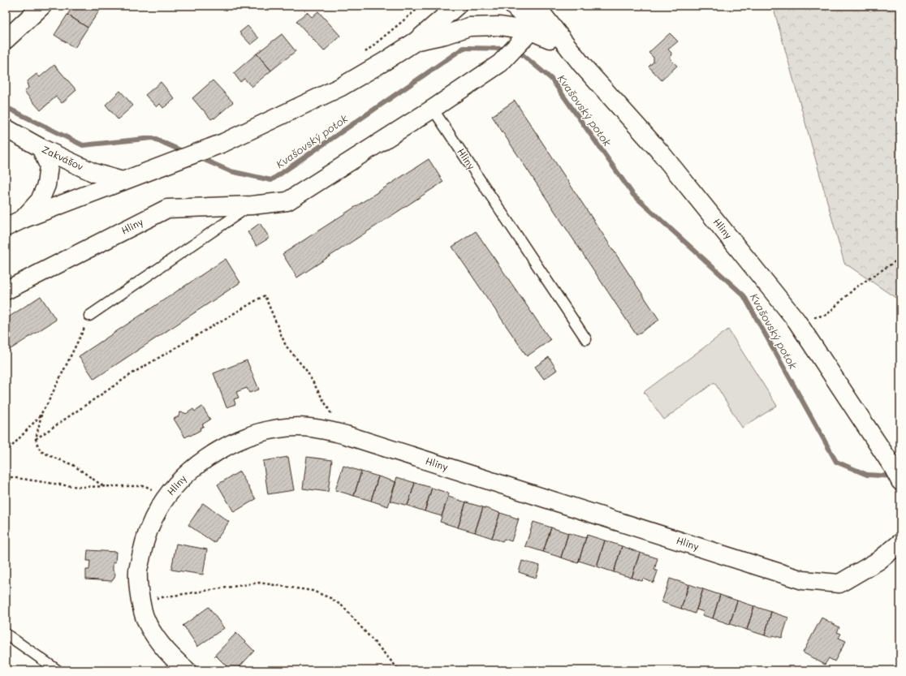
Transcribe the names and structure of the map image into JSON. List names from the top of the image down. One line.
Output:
{"streets":{"street":["Zakvášov","Hliny"]},"water":["Kvašovský potok"]}
